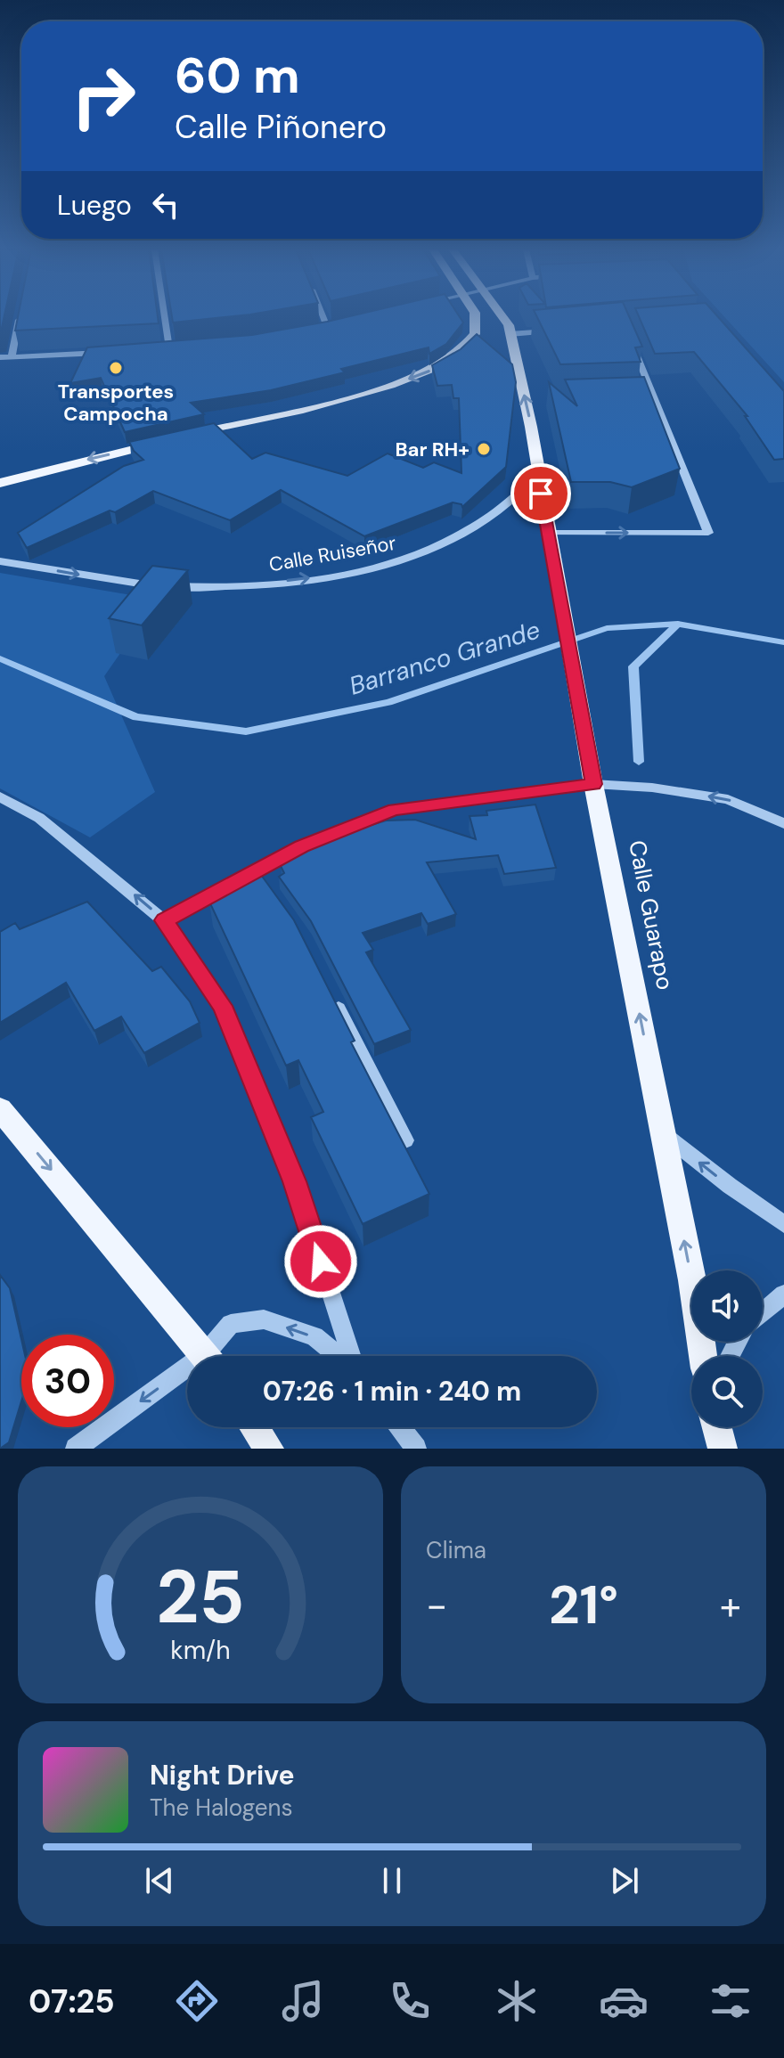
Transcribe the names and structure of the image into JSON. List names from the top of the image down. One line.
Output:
{"streets":{"main road":["Calle Guarapo"],"street":["Calle Ruiseñor"]},"crossings":[["Calle Ruiseñor","Calle Guarapo"]],"one_way":["Calle Ruiseñor","Calle Guarapo"],"water":["Barranco Grande"],"places":["Transportes Campocha","Bar RH+"],"page":{"turn":["60 m","Calle Piñonero"],"then":"Luego","limit":"30","trip":"07:26 · 1 min · 240 m","tile":"Clima","heat":["−","21°","+"],"song":["Night Drive","The Halogens"],"tabs":"07:25","gauge":["25","km/h"]}}
